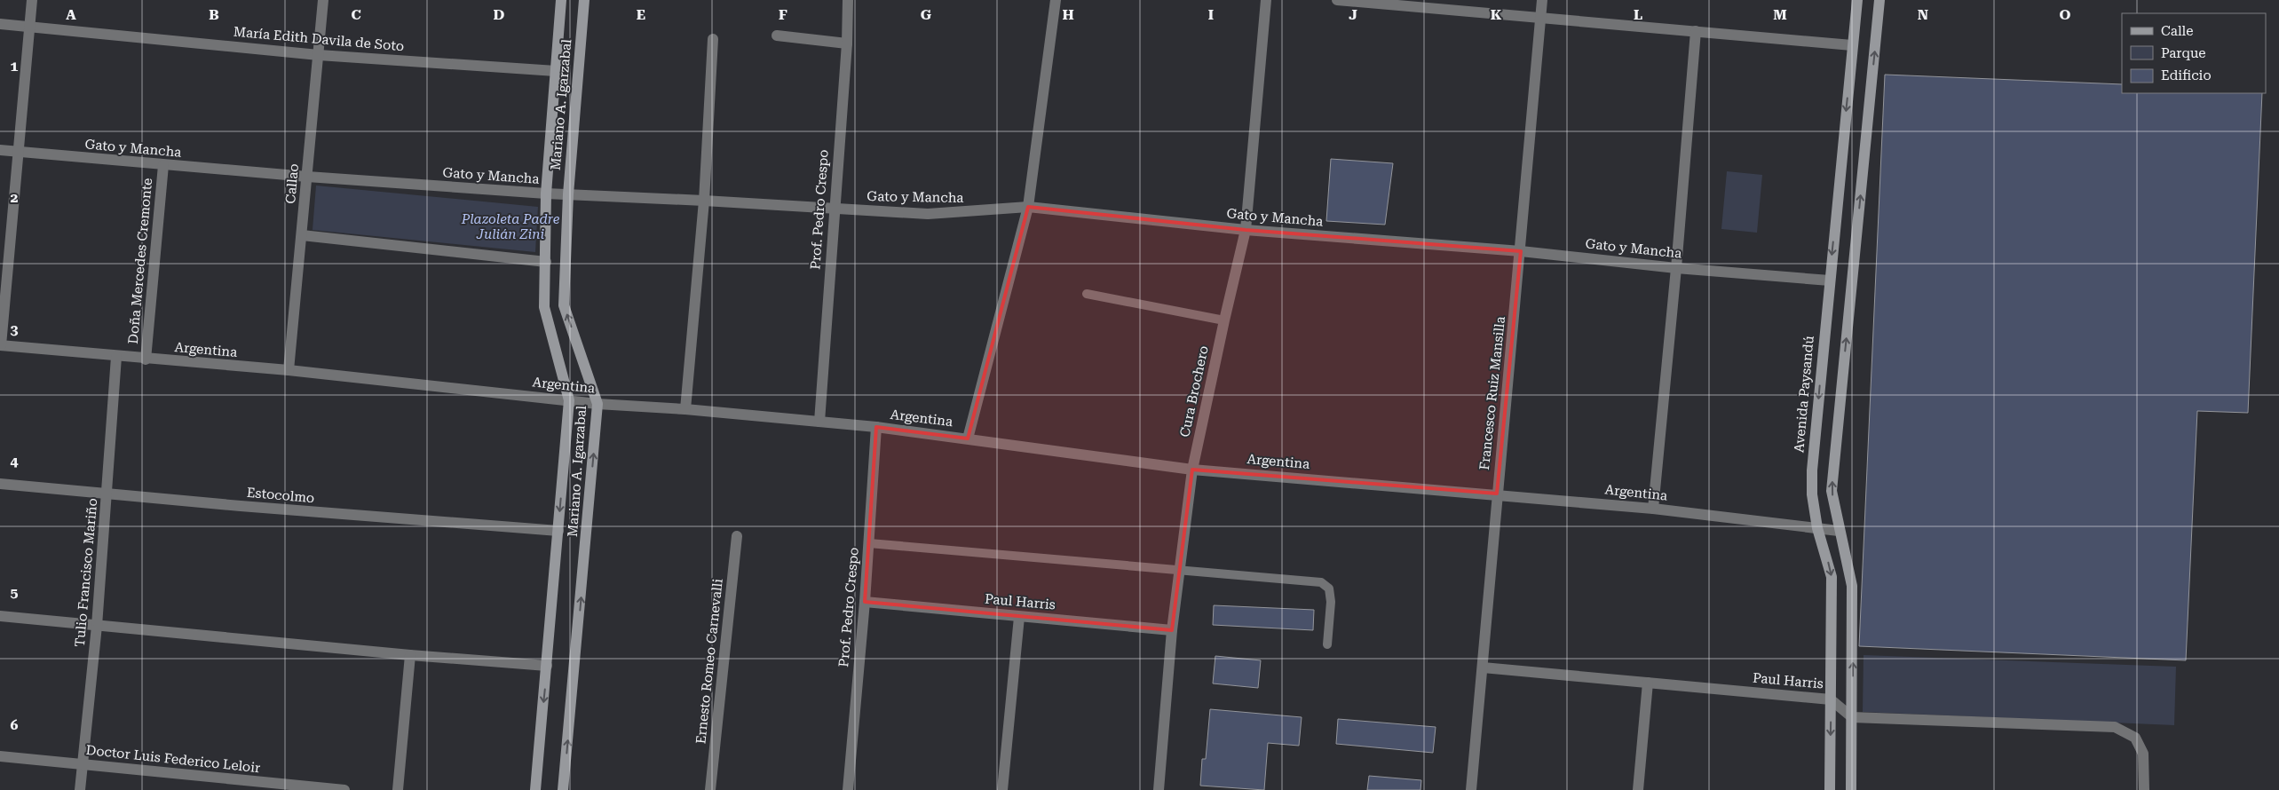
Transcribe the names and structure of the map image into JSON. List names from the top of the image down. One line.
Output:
{"streets":{"main road":["Mariano A. Igarzabal","Avenida Paysandú"],"street":["María Edith Davila de Soto","Gato y Mancha","Callao","Prof. Pedro Crespo","Doña Mercedes Cremonte","Argentina","Cura Brochero","Francesco Ruiz Mansilla","Estocolmo","Tulio Francisco Mariño","Paul Harris","Ernesto Romeo Carnevalli","Doctor Luis Federico Leloir"]},"crossings":[["María Edith Davila de Soto","Mariano A. Igarzabal"],["María Edith Davila de Soto","Callao"],["Mariano A. Igarzabal","Gato y Mancha"],["Mariano A. Igarzabal","Argentina"],["Mariano A. Igarzabal","Estocolmo"],["Gato y Mancha","Callao"],["Gato y Mancha","Prof. Pedro Crespo"],["Gato y Mancha","Doña Mercedes Cremonte"],["Gato y Mancha","Cura Brochero"],["Gato y Mancha","Francesco Ruiz Mansilla"],["Gato y Mancha","Avenida Paysandú"],["Callao","Argentina"],["Prof. Pedro Crespo","Argentina"],["Prof. Pedro Crespo","Paul Harris"],["Doña Mercedes Cremonte","Argentina"],["Argentina","Cura Brochero"],["Argentina","Francesco Ruiz Mansilla"],["Argentina","Avenida Paysandú"],["Argentina","Tulio Francisco Mariño"],["Cura Brochero","Paul Harris"],["Francesco Ruiz Mansilla","Paul Harris"],["Avenida Paysandú","Paul Harris"],["Estocolmo","Tulio Francisco Mariño"],["Tulio Francisco Mariño","Doctor Luis Federico Leloir"]],"parks":["Plazoleta Padre Julián Zini"],"legend":["Calle","Parque","Edificio"],"grid":{"columns":["A","B","C","D","E","F","G","H","I","J","K","L","M","N","O"],"rows":["1","2","3","4","5","6"]}}
